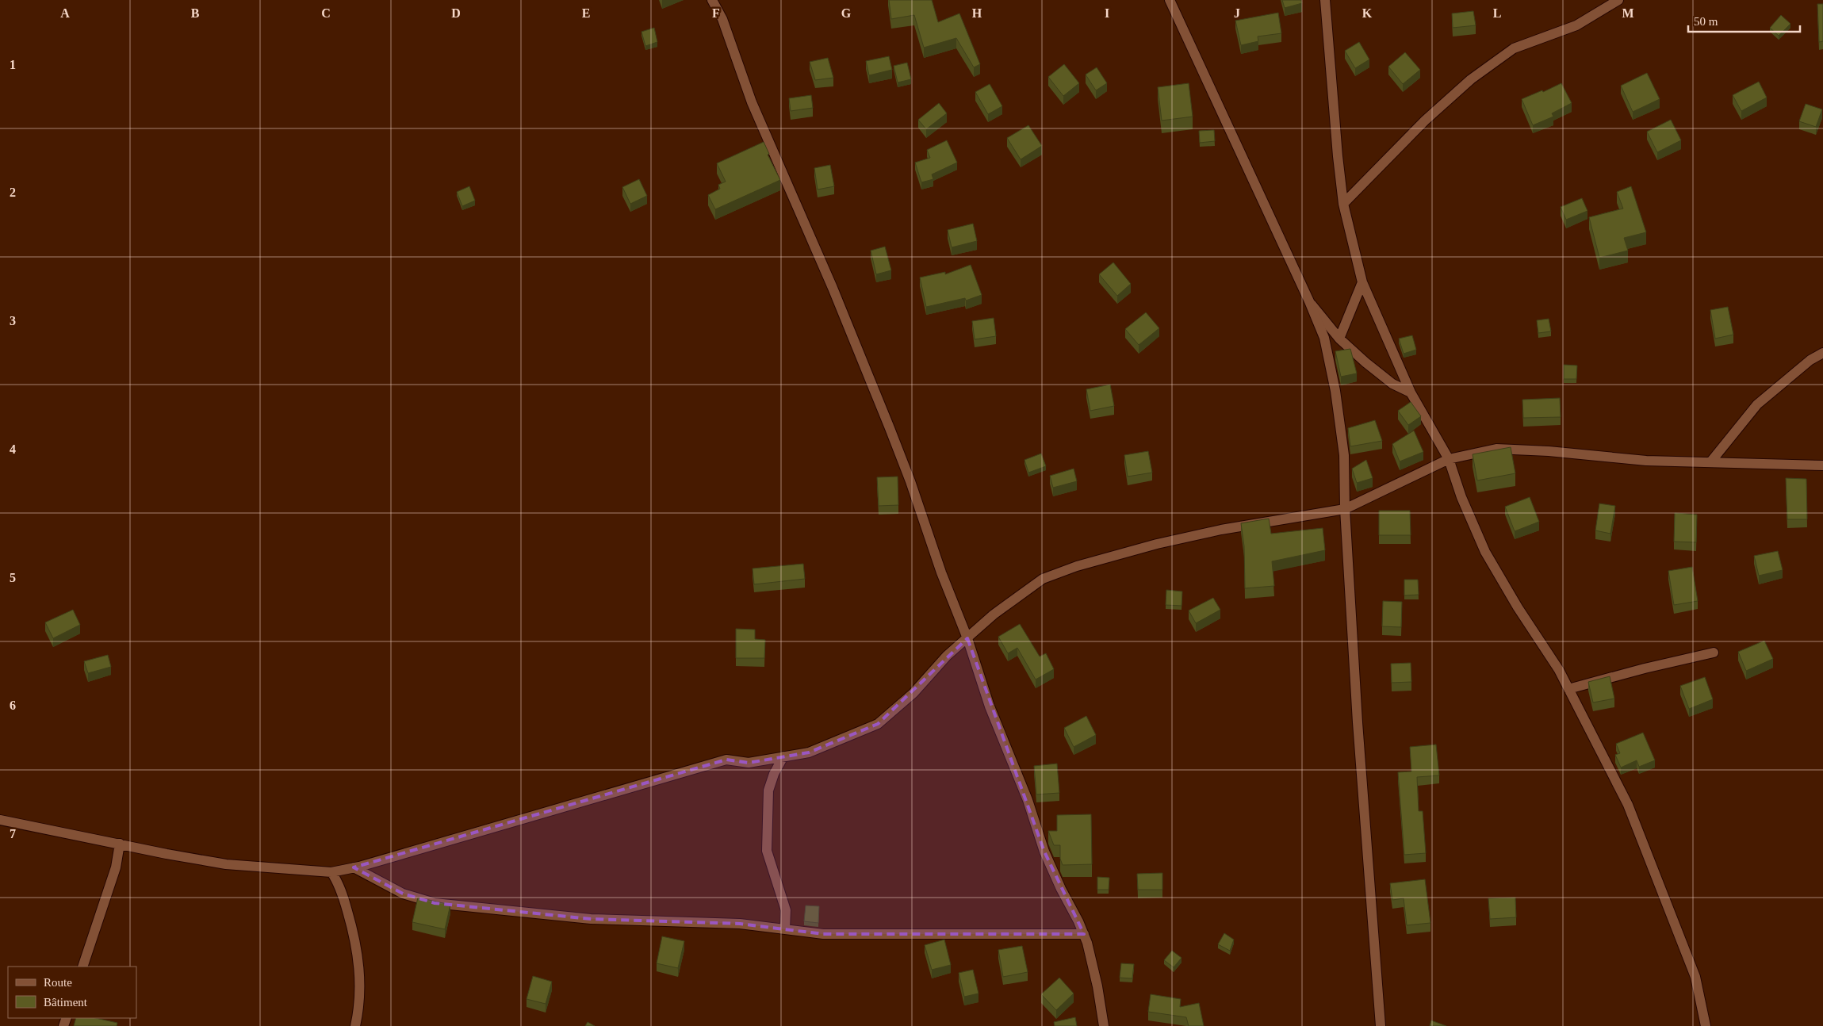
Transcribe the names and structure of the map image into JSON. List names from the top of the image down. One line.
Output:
{"legend":["Route","Bâtiment"],"scale_bar":"50 m","grid":{"columns":["A","B","C","D","E","F","G","H","I","J","K","L","M"],"rows":["1","2","3","4","5","6","7"]}}
